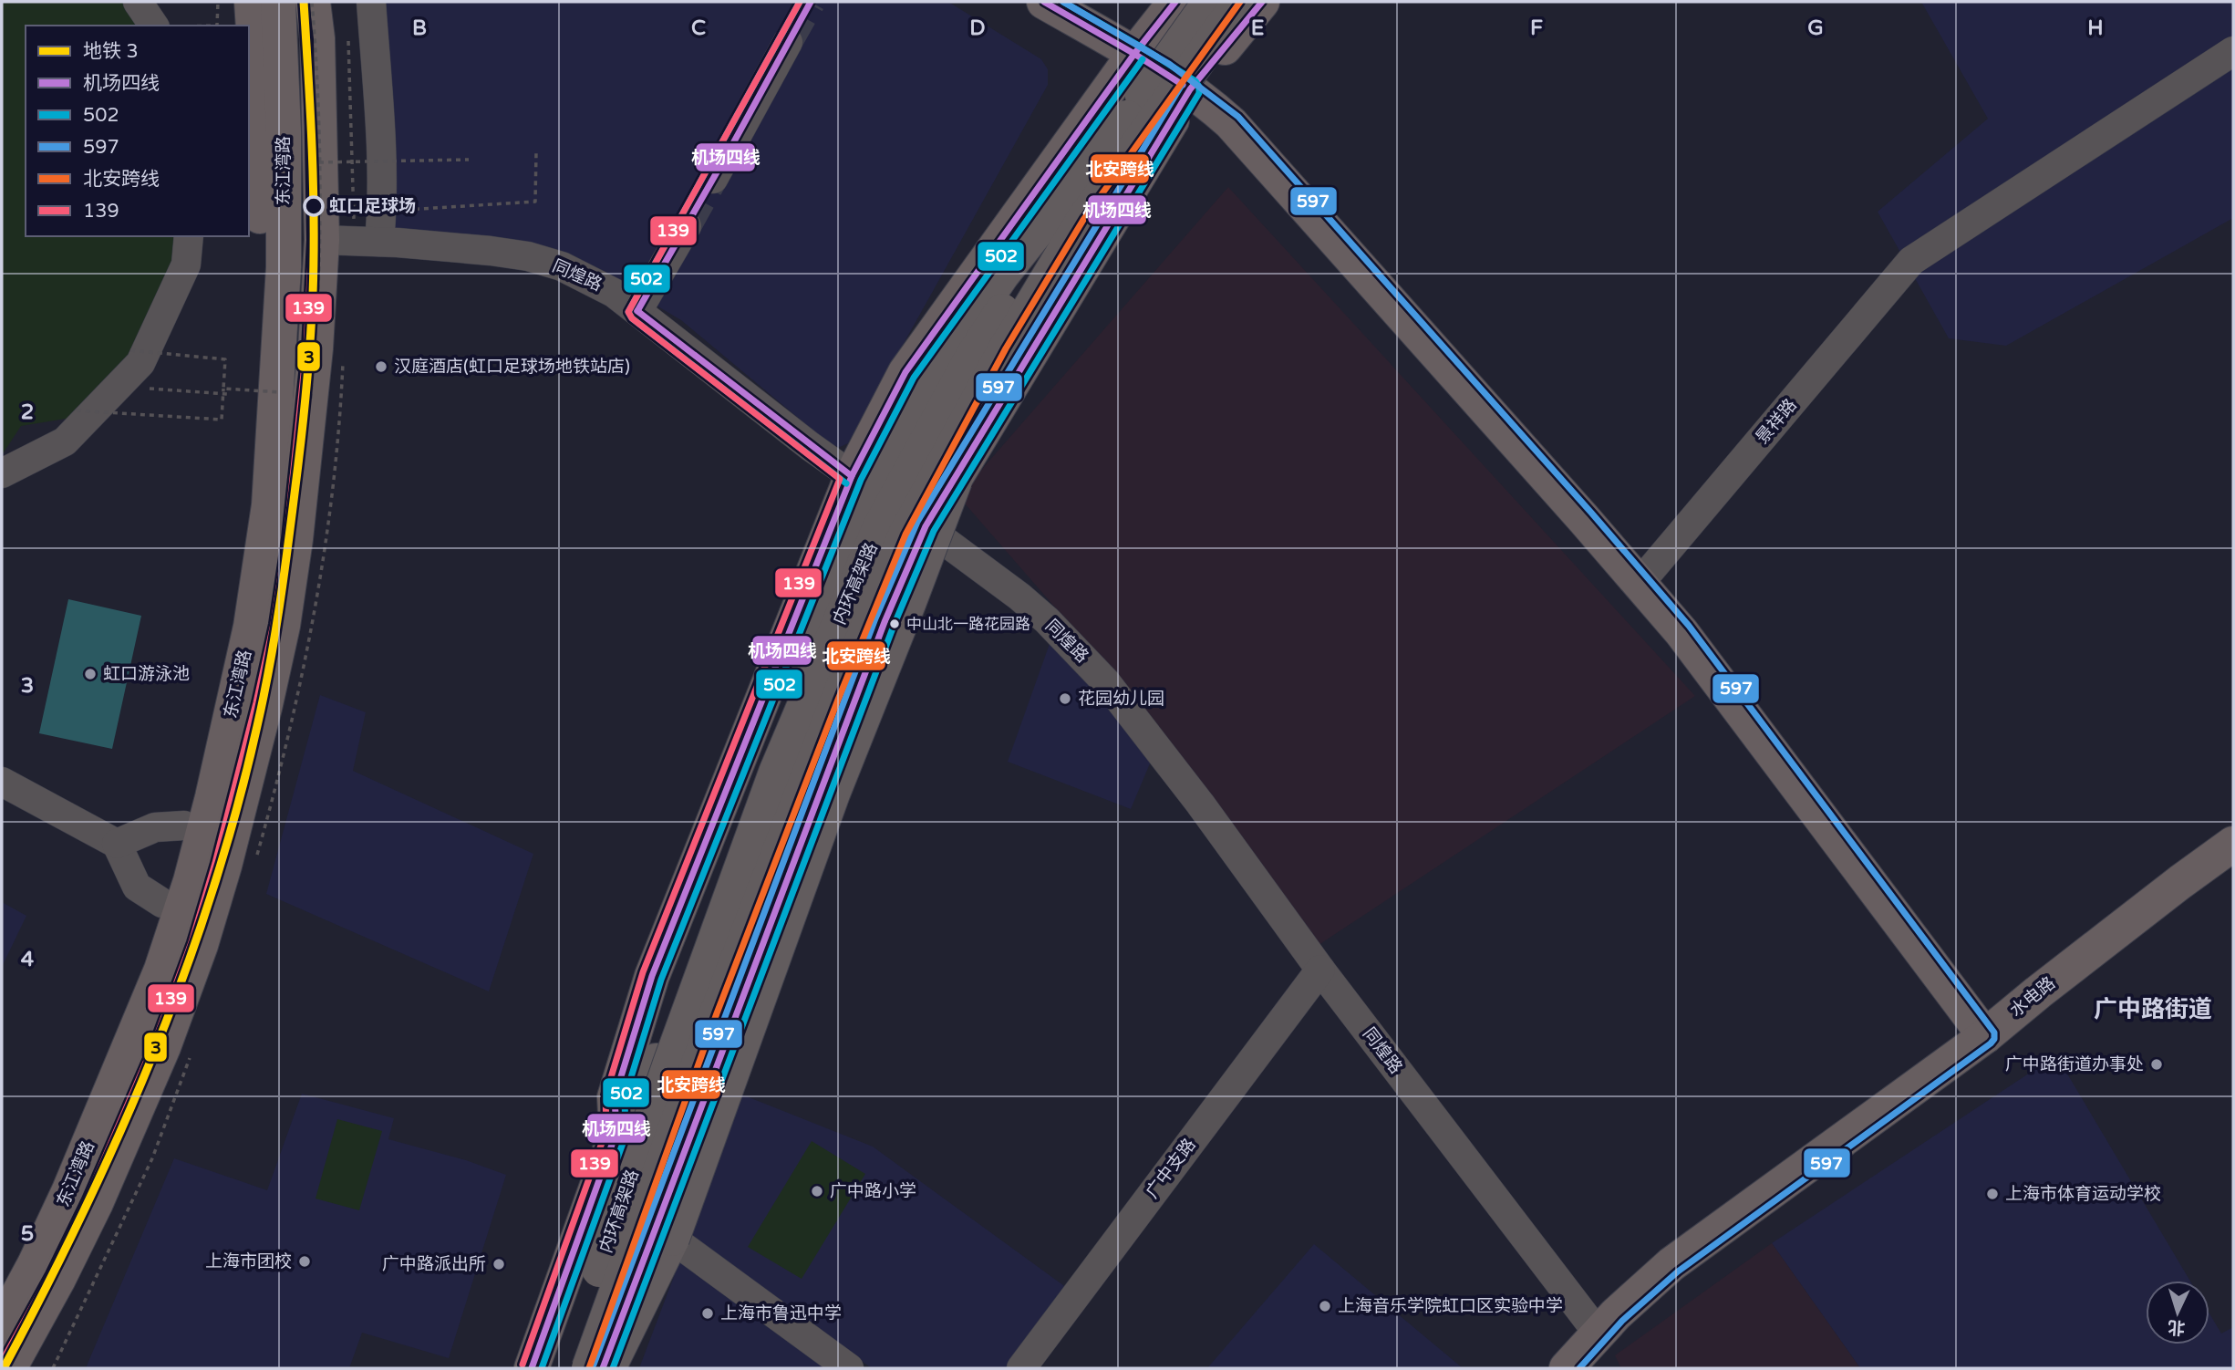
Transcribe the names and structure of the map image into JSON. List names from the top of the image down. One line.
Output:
{"streets":{"highway":["内环高架路"],"main road":["东江湾路","水电路"],"street":["同煌路","景祥路","广中支路"]},"crossings":[["同煌路","水电路"],["同煌路","广中支路"]],"districts":["广中路街道"],"places":["虹口足球场","汉庭酒店(虹口足球场地铁站店)","中山北一路花园路","虹口游泳池","花园幼儿园","广中路街道办事处","广中路小学","上海市体育运动学校","上海市团校","广中路派出所","上海音乐学院虹口区实验中学","上海市鲁迅中学"],"lines":["metro line 3","transit line 机场四线","transit line 502","transit line 597","transit line 北安跨线","transit line 139"],"legend":["地铁 3","机场四线","502","597","北安跨线","139"],"north":"bottom","grid":{"columns":["B","C","D","E","F","G","H"],"rows":["2","3","4","5"]}}
